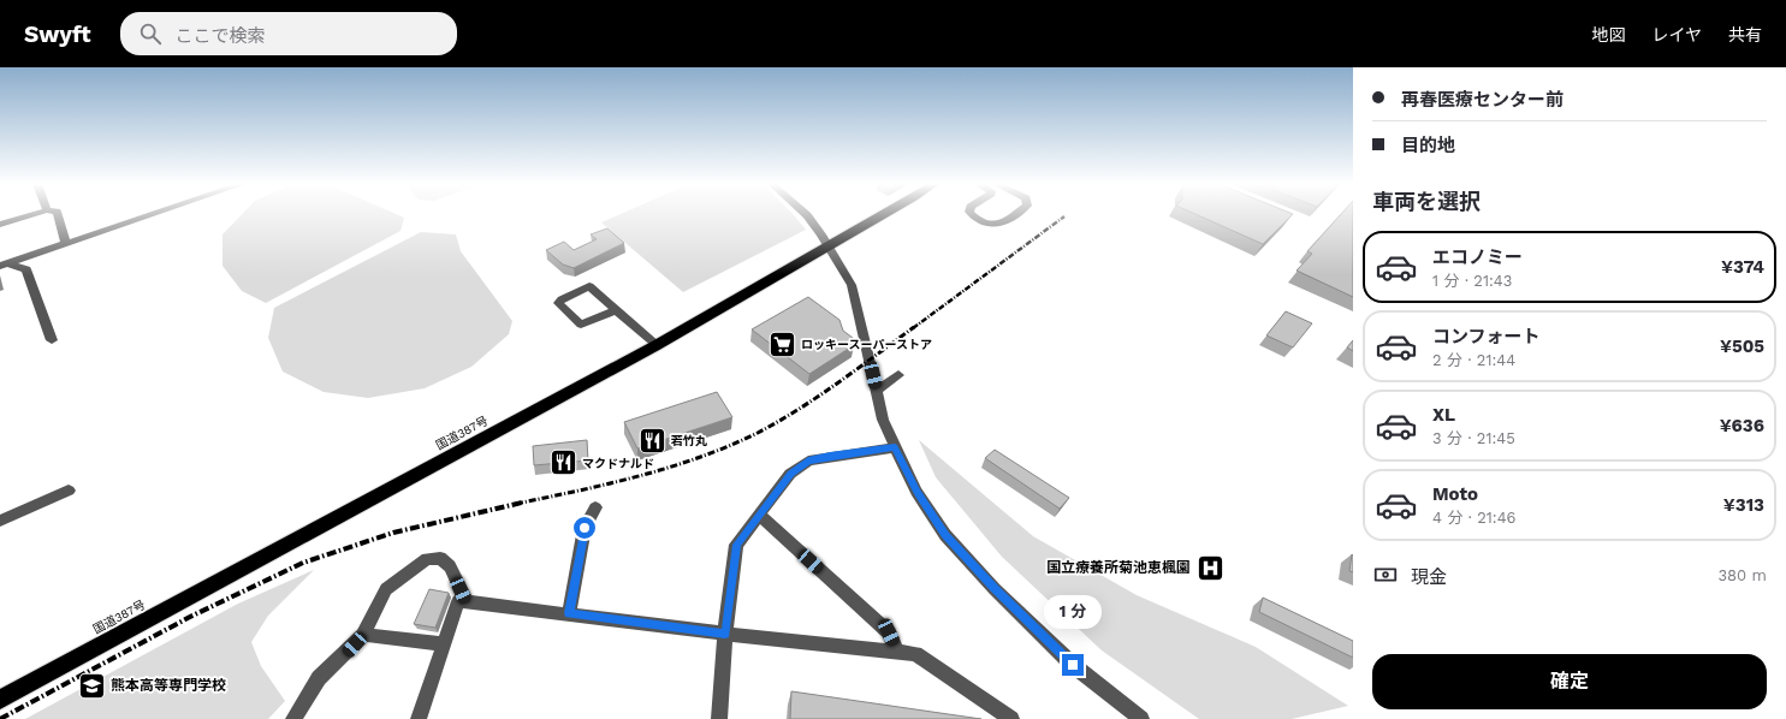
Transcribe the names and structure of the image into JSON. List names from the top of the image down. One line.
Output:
{"streets":{"highway":["国道387号"]},"places":{"supermarket":["ロッキースーパーストア"],"restaurant":["若竹丸","マクドナルド"],"hospital":["国立療養所菊池恵楓園"],"school or university":["熊本高等専門学校"]},"page":{"header":"Swyft","search":"ここで検索","nav":["地図","レイヤ","共有"],"banner":["再春医療センター前","目的地"],"heading":"車両を選択","list":[{"name":"エコノミー","note":"1 分 · 21:43","value":"¥374"},{"name":"コンフォート","note":"2 分 · 21:44","value":"¥505"},{"name":"XL","note":"3 分 · 21:45","value":"¥636"},{"name":"Moto","note":"4 分 · 21:46","value":"¥313"}],"pay":["現金","380 m"],"bubble":"1 分","buttons":"確定"}}
